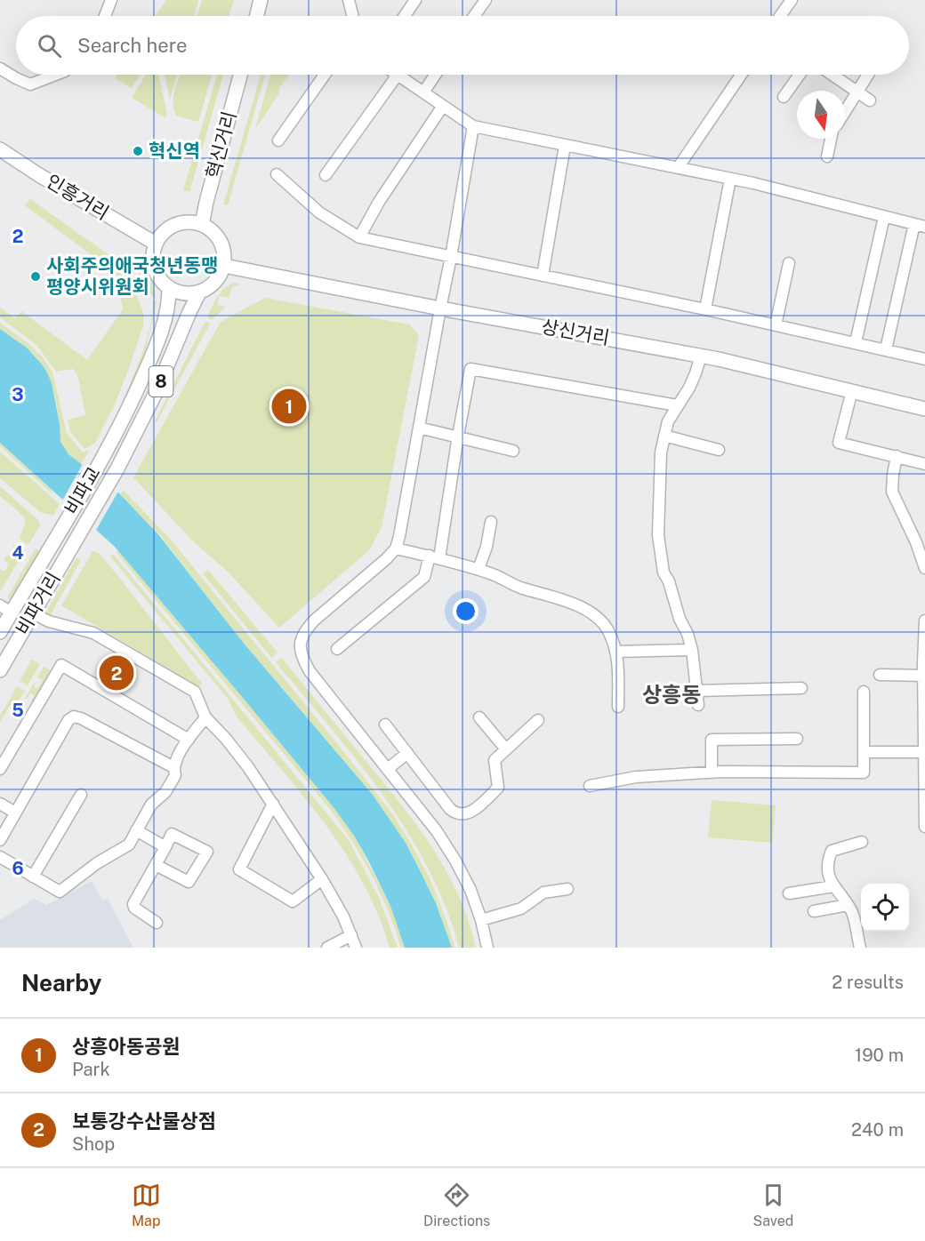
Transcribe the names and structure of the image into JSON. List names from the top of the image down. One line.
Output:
{"streets":{"main road":["혁신거리","인흥거리","상신거리","8","비파교","비파거리"]},"crossings":[["혁신거리","인흥거리"],["혁신거리","상신거리"],["혁신거리","비파교"],["인흥거리","상신거리"],["인흥거리","비파교"],["상신거리","비파교"],["비파교","비파거리"]],"districts":["상흥동"],"places":["혁신역","사회주의애국청년동맹 평양시위원회"],"north":"bottom","page":{"search":"Search here","pins":["1","2"],"heading":["Nearby","2 results"],"list":[{"mark":"1","name":"상흥아동공원","note":"Park","value":"190 m"},{"mark":"2","name":"보통강수산물상점","note":"Shop","value":"240 m"}],"nav":["Map","Directions","Saved"]},"grid":{"rows":["2","3","4","5","6"]}}
